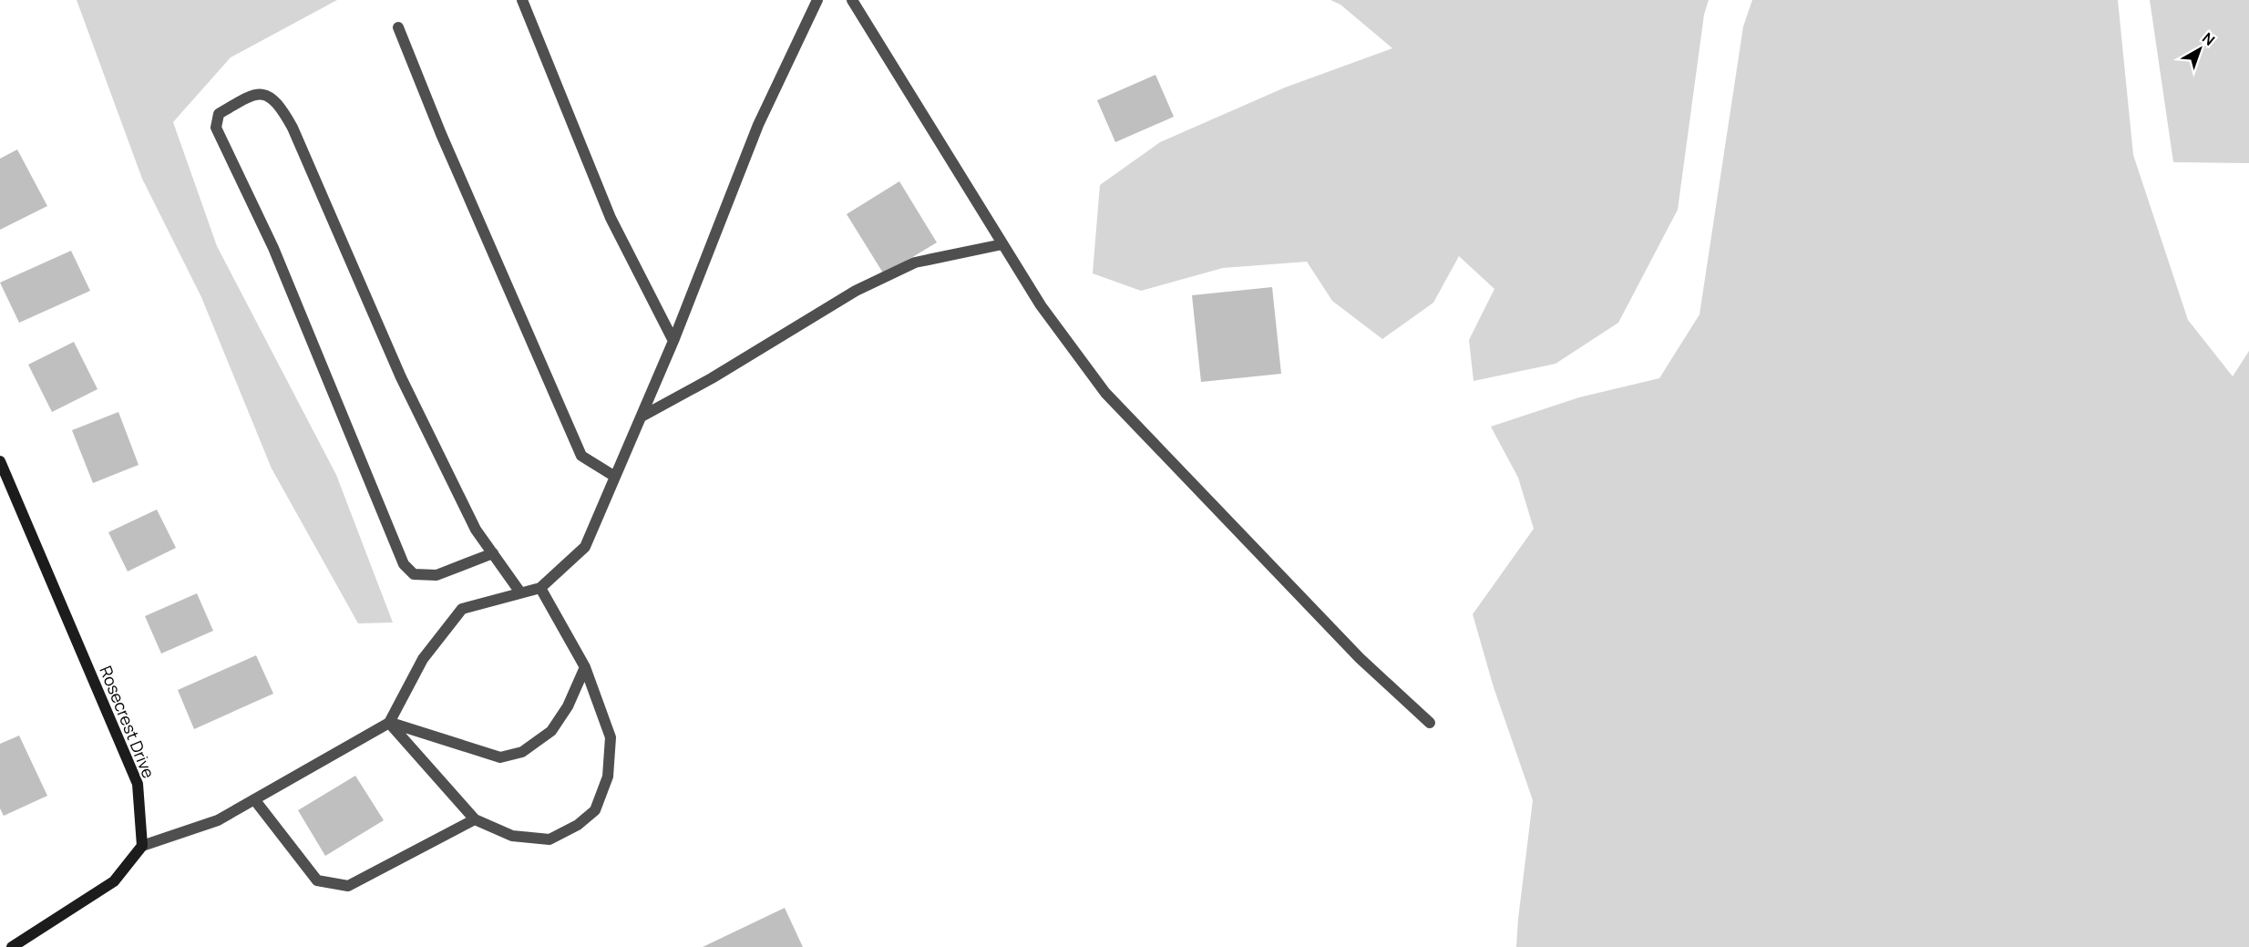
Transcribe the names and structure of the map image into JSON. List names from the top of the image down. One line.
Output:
{"streets":{"street":["Rosecrest Drive"]},"north":"top right"}
